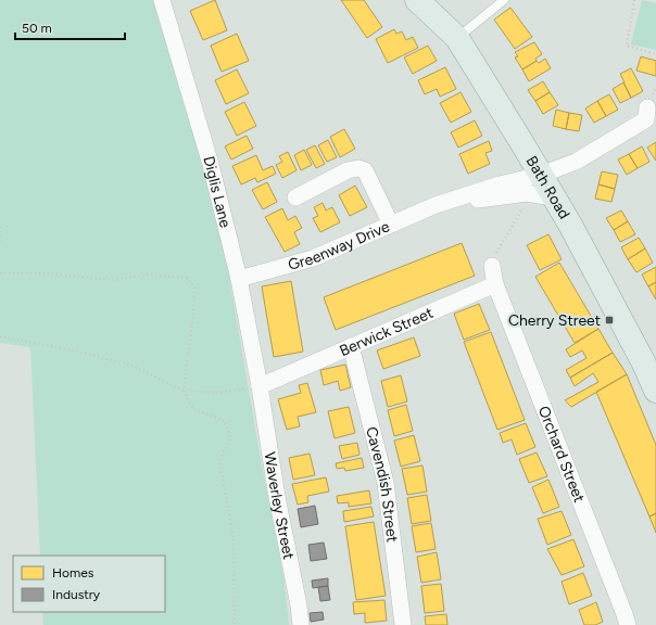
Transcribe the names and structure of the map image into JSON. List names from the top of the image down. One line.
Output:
{"streets":{"main road":["Bath Road"],"street":["Diglis Lane","Greenway Drive","Berwick Street","Orchard Street","Cavendish Street","Waverley Street"]},"crossings":[["Bath Road","Greenway Drive"],["Diglis Lane","Greenway Drive"],["Diglis Lane","Berwick Street"],["Diglis Lane","Waverley Street"],["Berwick Street","Orchard Street"],["Berwick Street","Cavendish Street"],["Berwick Street","Waverley Street"]],"places":{"transit":["Cherry Street"]},"legend":["Homes","Industry"],"scale_bar":"50 m"}
